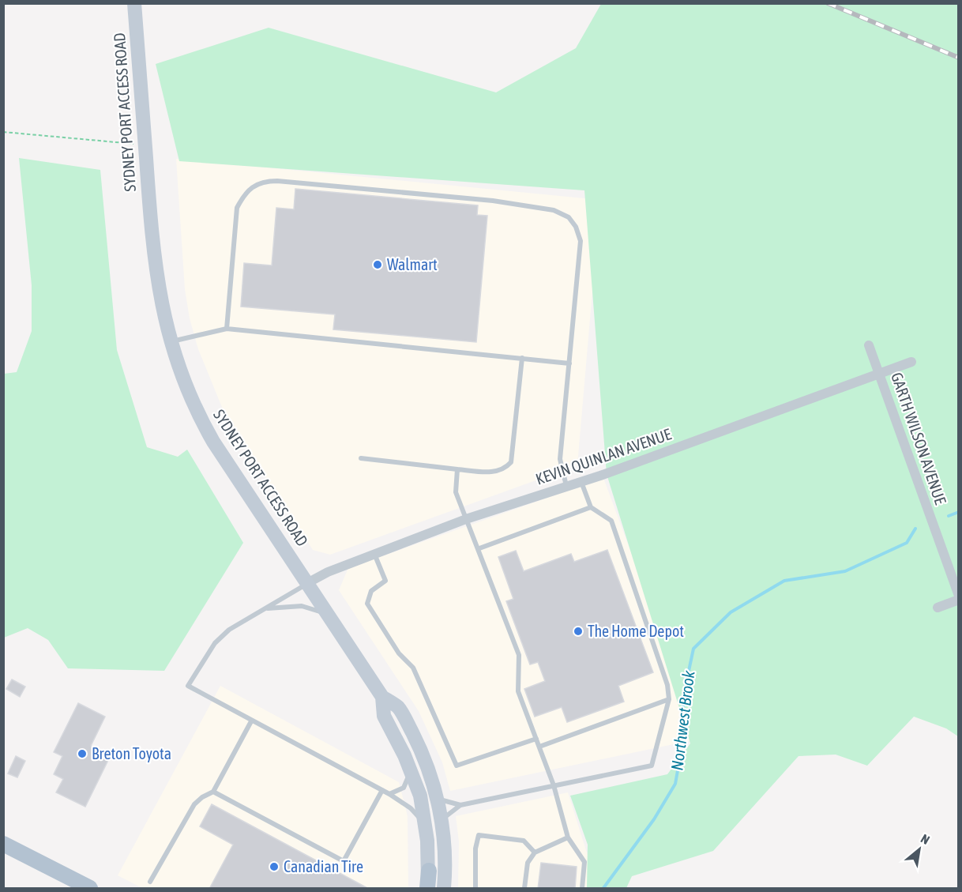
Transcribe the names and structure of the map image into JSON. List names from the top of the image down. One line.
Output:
{"streets":{"main road":["SYDNEY PORT ACCESS ROAD"],"street":["GARTH WILSON AVENUE","KEVIN QUINLAN AVENUE"]},"crossings":[["SYDNEY PORT ACCESS ROAD","KEVIN QUINLAN AVENUE"],["GARTH WILSON AVENUE","KEVIN QUINLAN AVENUE"]],"water":["Northwest Brook"],"places":["Walmart","The Home Depot","Breton Toyota","Canadian Tire"],"north":"top right"}
